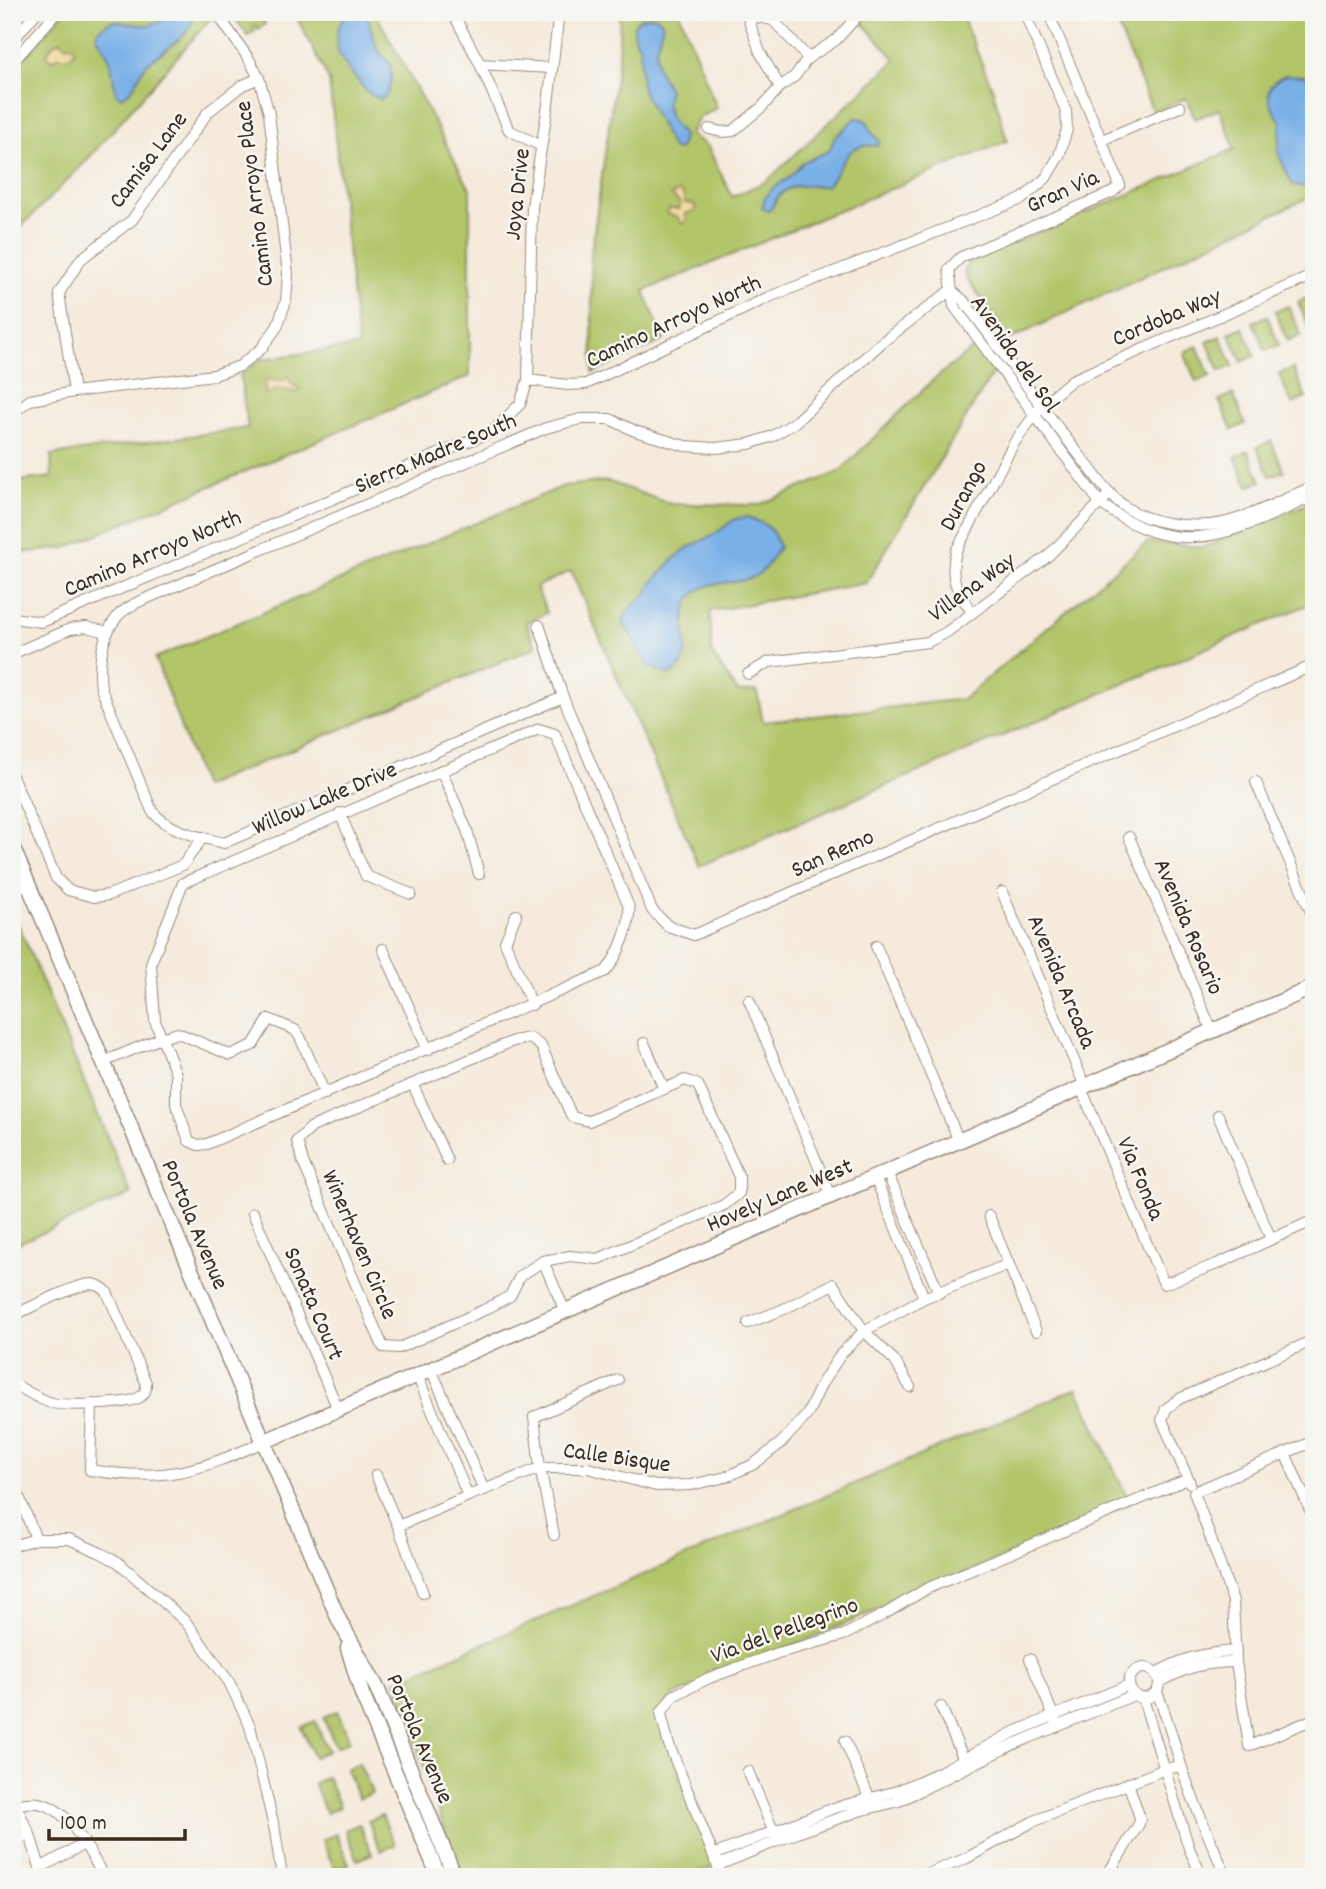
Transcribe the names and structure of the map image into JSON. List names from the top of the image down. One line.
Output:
{"streets":{"main road":["Hovely Lane West","Portola Avenue"],"street":["Camisa Lane","Gran Via","Camino Arroyo Place","Joya Drive","Cordoba Way","Camino Arroyo North","Avenida del Sol","Sierra Madre South","Durango","Villena Way","Willow Lake Drive","San Remo","Avenida Rosario","Avenida Arcada","Via Fonda","Winerhaven Circle","Sonata Court","Calle Bisque","Via del Pellegrino"]},"crossings":[["Camisa Lane","Camino Arroyo Place"],["Gran Via","Avenida del Sol"],["Gran Via","Sierra Madre South"],["Joya Drive","Camino Arroyo North"],["Cordoba Way","Avenida del Sol"],["Cordoba Way","Durango"],["Avenida del Sol","Sierra Madre South"],["Avenida del Sol","Durango"],["Avenida del Sol","Villena Way"],["Durango","Villena Way"],["Avenida Rosario","Hovely Lane West"],["Avenida Arcada","Via Fonda"],["Avenida Arcada","Hovely Lane West"],["Via Fonda","Hovely Lane West"],["Hovely Lane West","Portola Avenue"],["Hovely Lane West","Sonata Court"]],"scale_bar":"100 m"}
